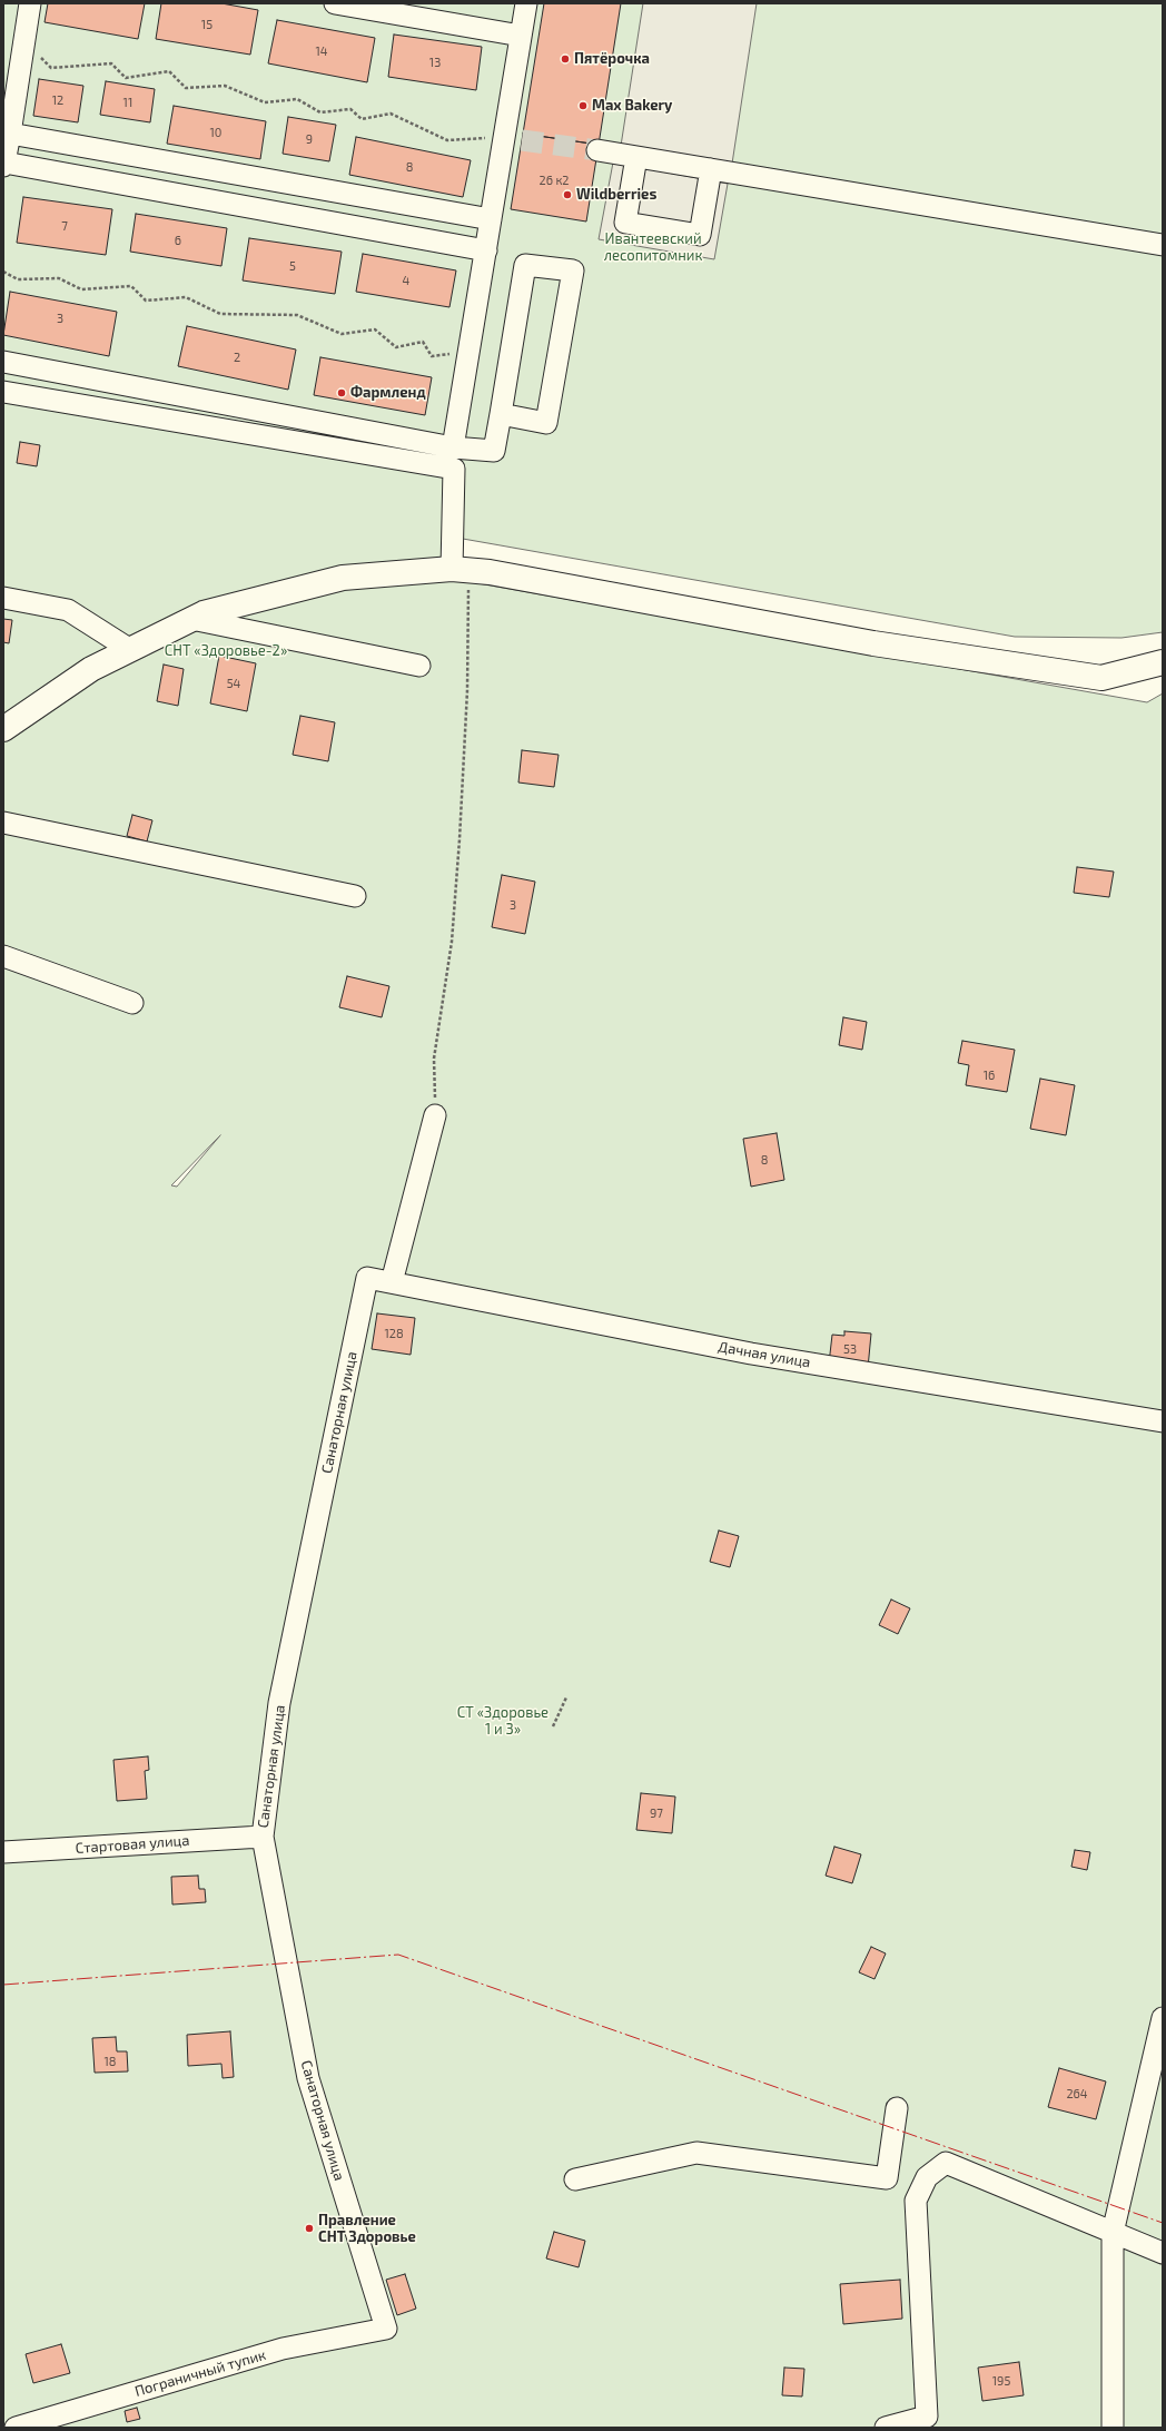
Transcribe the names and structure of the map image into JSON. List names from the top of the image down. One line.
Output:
{"streets":{"street":["Дачная улица","Санаторная улица","Стартовая улица","Пограничный тупик"]},"crossings":[["Дачная улица","Санаторная улица"],["Санаторная улица","Стартовая улица"],["Санаторная улица","Пограничный тупик"]],"parks":["Ивантеевский лесопитомник","СНТ «Здоровье-2»","СТ «Здоровье 1 и 3»"],"places":["Пятёрочка","Max Bakery","Wildberries","Фармленд","Правление СНТ Здоровье"],"house_numbers":["15","14","13","12","11","10","9","8","26 к2","7","6","5","4","3","2","54","3","16","8","128","53","97","18","264","195"]}
